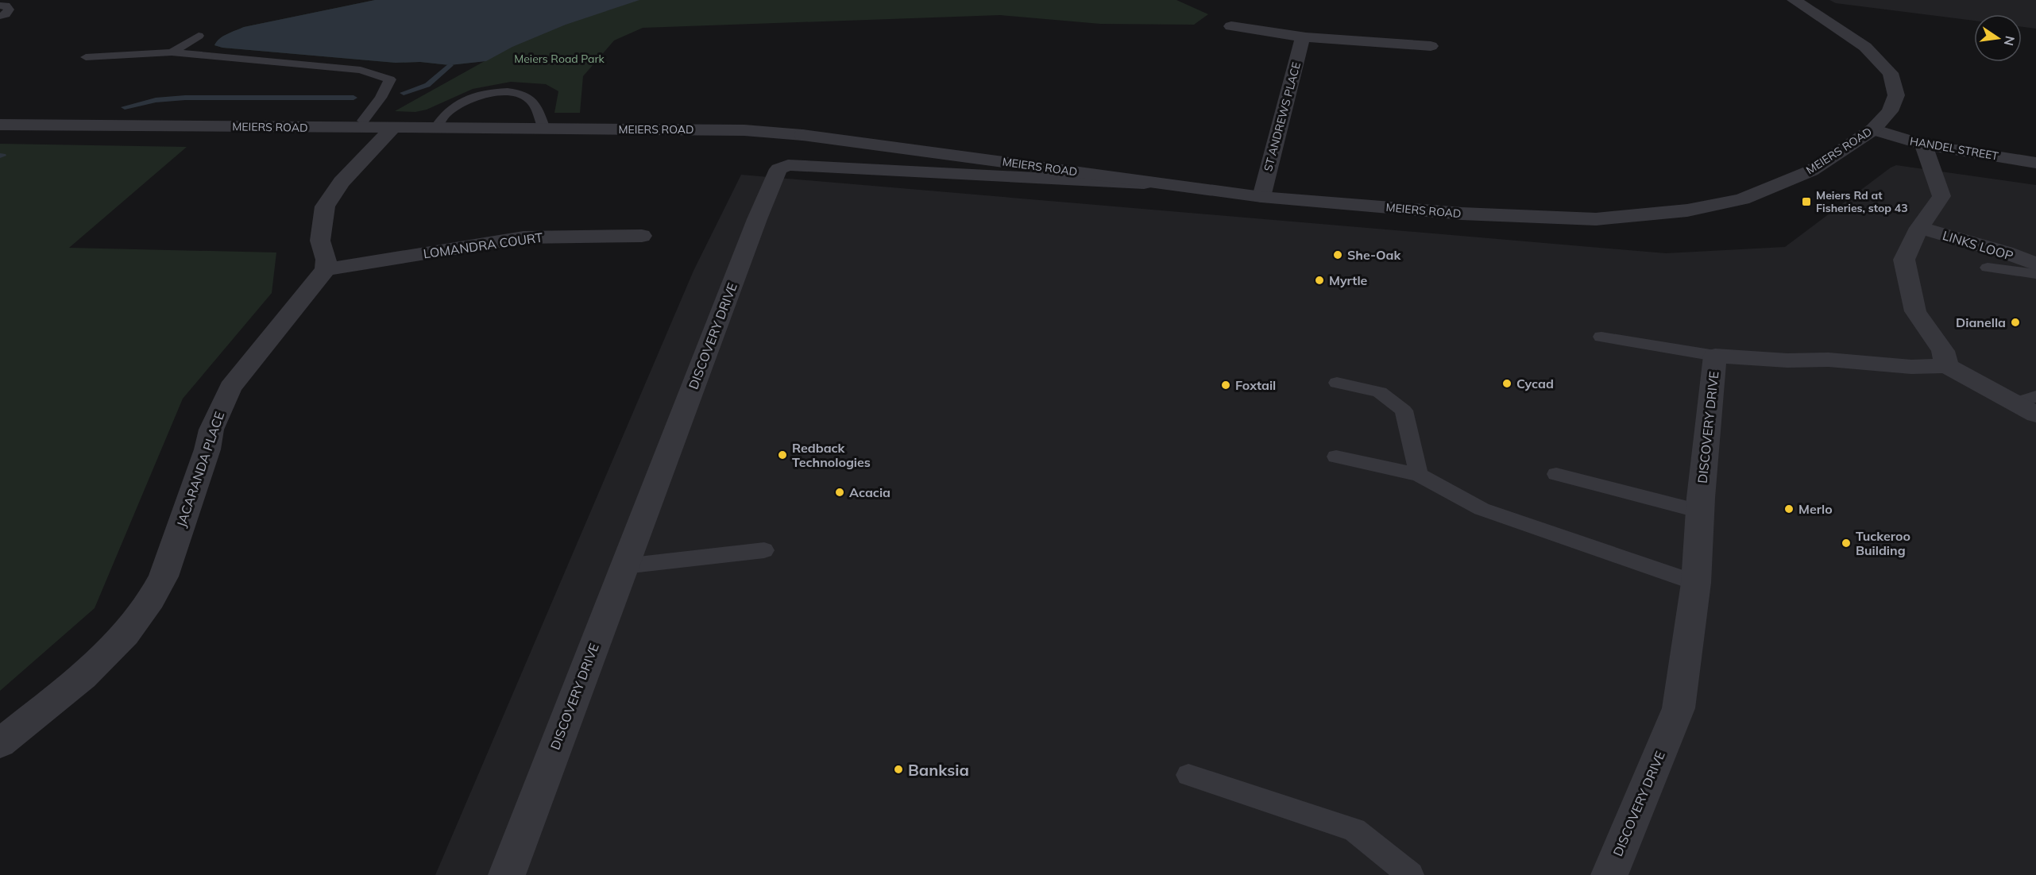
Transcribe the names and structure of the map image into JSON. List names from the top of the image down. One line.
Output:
{"streets":{"street":["ST ANDREWS PLACE","MEIERS ROAD","HANDEL STREET","LOMANDRA COURT","LINKS LOOP","DISCOVERY DRIVE","JACARANDA PLACE"]},"crossings":[["ST ANDREWS PLACE","MEIERS ROAD"],["MEIERS ROAD","HANDEL STREET"],["MEIERS ROAD","DISCOVERY DRIVE"],["LOMANDRA COURT","JACARANDA PLACE"]],"parks":["Meiers Road Park"],"places":{"transit":["Meiers Rd at Fisheries, stop 43"],"other":["She-Oak","Myrtle","Dianella","Cycad","Foxtail","Redback Technologies","Acacia","Merlo","Tuckeroo Building","Banksia"]},"north":"right"}
